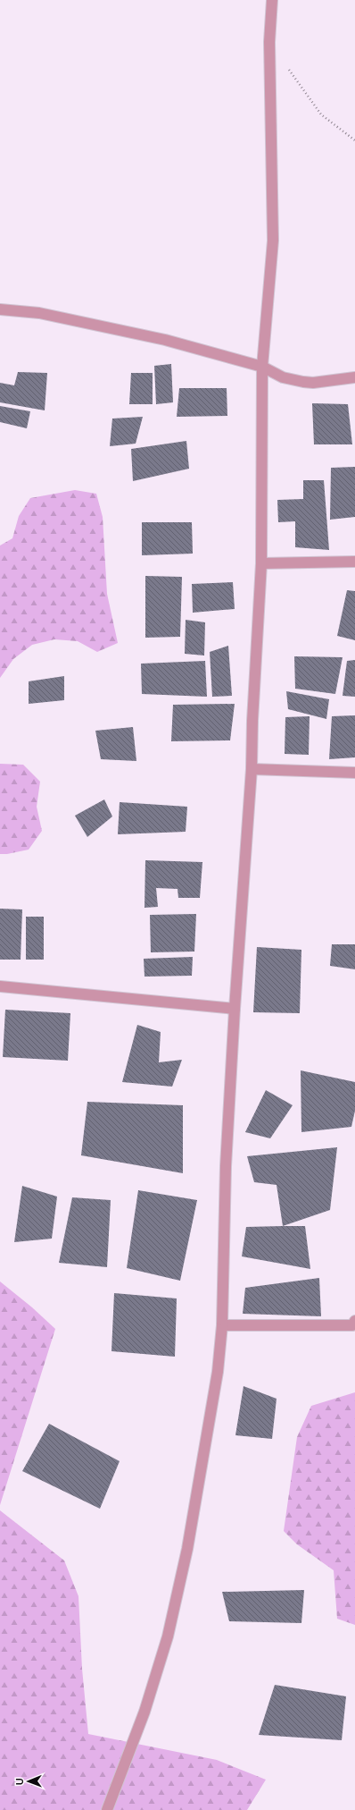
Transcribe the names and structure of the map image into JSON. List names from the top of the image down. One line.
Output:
{"north":"left"}
